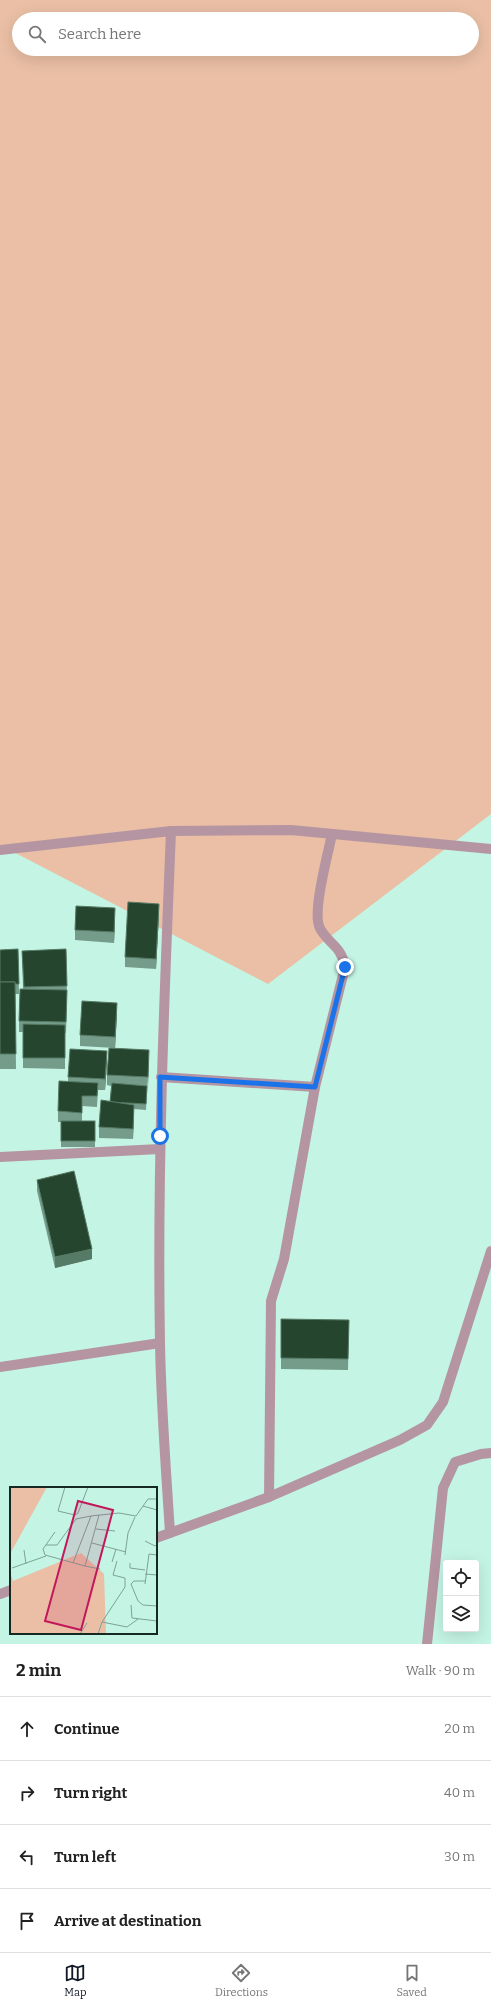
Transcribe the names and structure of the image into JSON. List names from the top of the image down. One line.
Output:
{"page":{"search":"Search here","heading":["2 min","Walk · 90 m"],"list":[["Continue","20 m"],["Turn right","40 m"],["Turn left","30 m"],"Arrive at destination"],"nav":["Map","Directions","Saved"]}}
